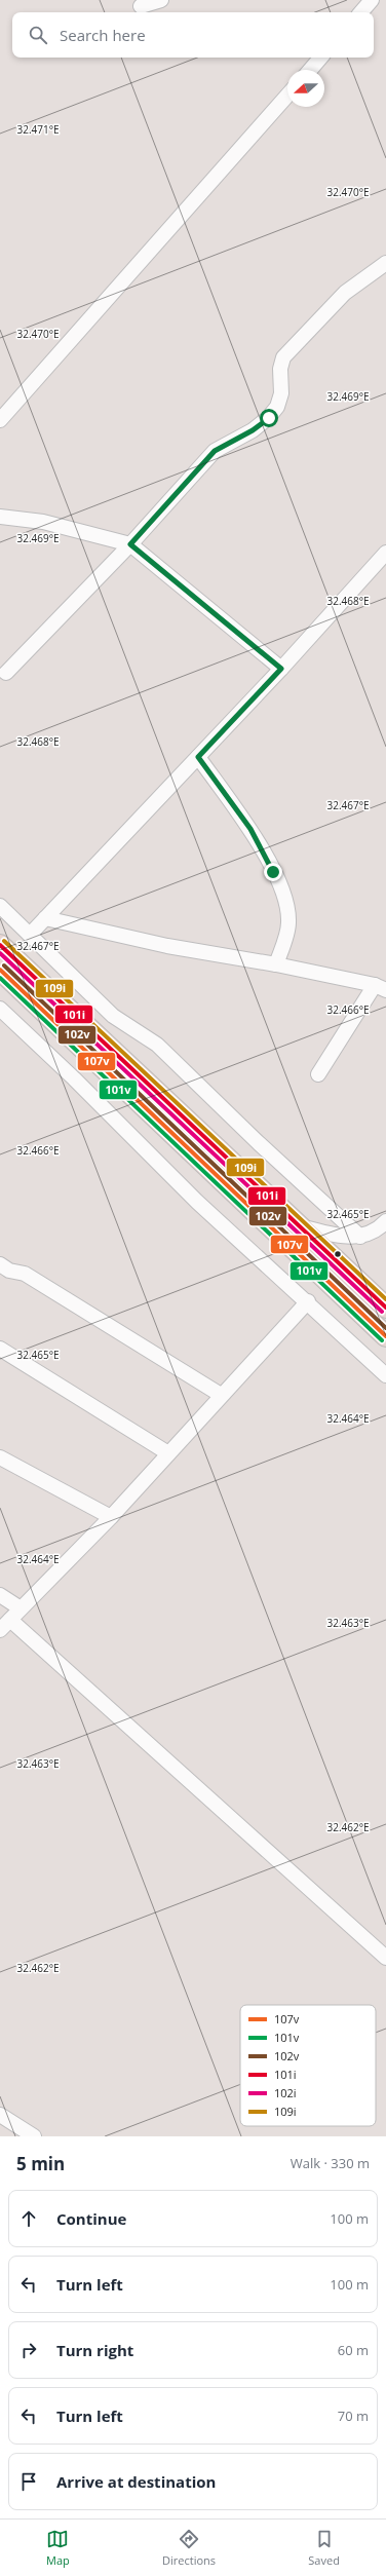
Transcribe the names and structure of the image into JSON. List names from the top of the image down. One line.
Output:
{"lines":["transit line 109i","transit line 101i","transit line 102i","transit line 102v","transit line 107v","transit line 101v"],"legend":["107v","101v","102v","101i","102i","109i"],"north":"left","page":{"search":"Search here","heading":["5 min","Walk · 330 m"],"list":[["Continue","100 m"],["Turn left","100 m"],["Turn right","60 m"],["Turn left","70 m"],"Arrive at destination"],"nav":["Map","Directions","Saved"]},"coordinates":["32.471°E","32.470°E","32.469°E","32.468°E","32.467°E","32.466°E","32.465°E","32.464°E","32.463°E","32.462°E"]}
